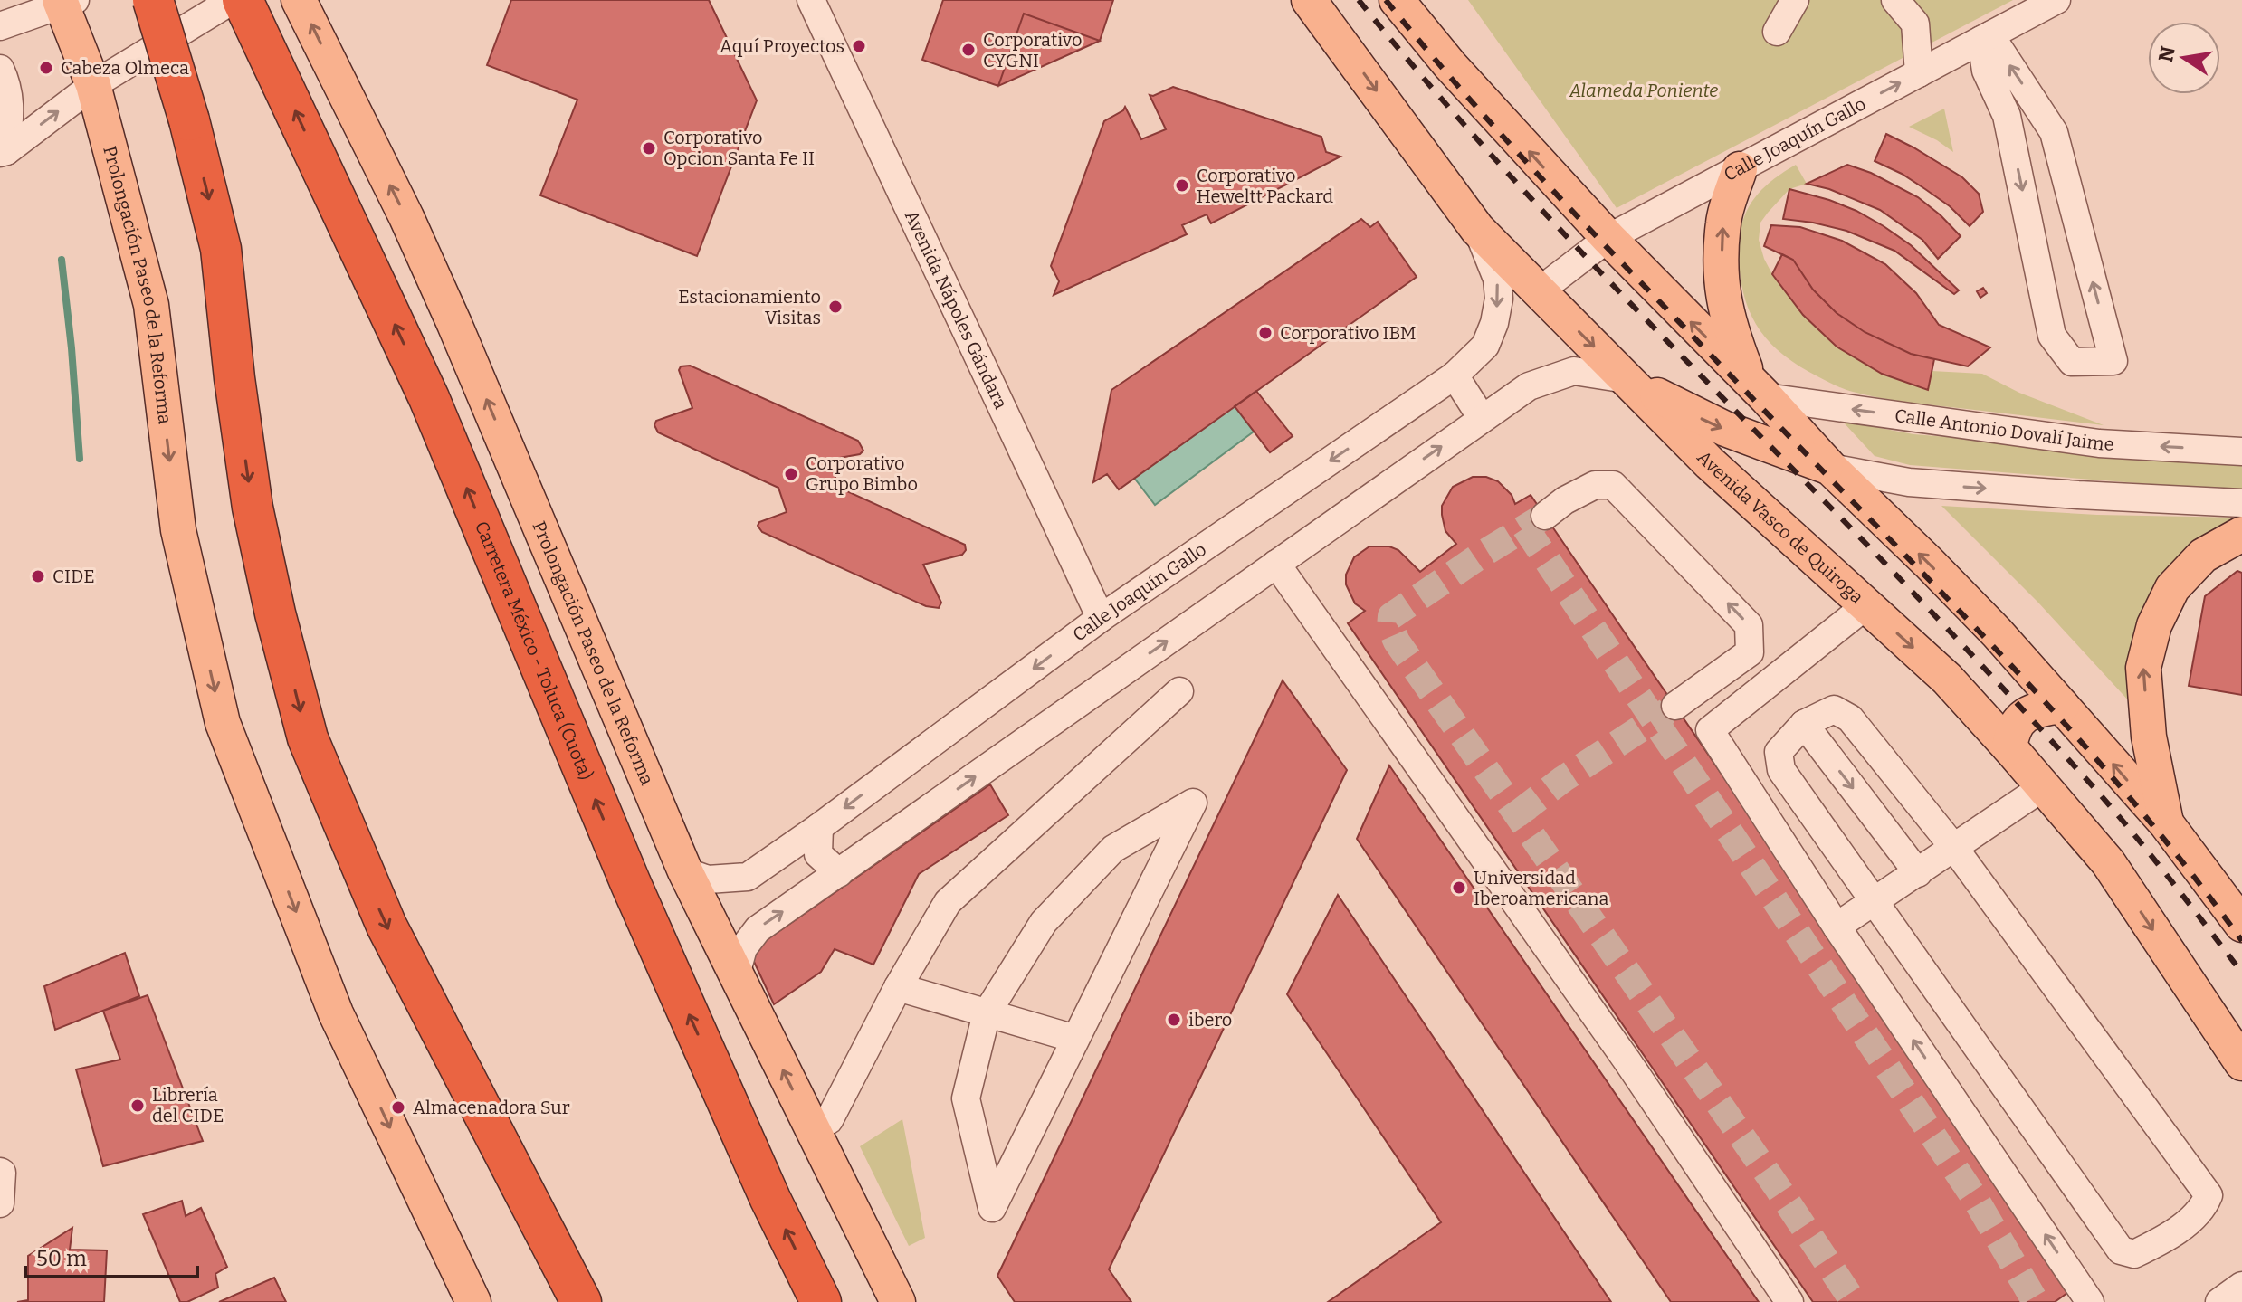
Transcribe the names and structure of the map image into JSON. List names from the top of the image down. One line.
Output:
{"streets":{"highway":["Carretera México - Toluca (Cuota)"],"main road":["Prolongación Paseo de la Reforma","Avenida Vasco de Quiroga"],"street":["Calle Joaquín Gallo","Avenida Nápoles Gándara","Calle Antonio Dovalí Jaime"]},"crossings":[["Calle Joaquín Gallo","Prolongación Paseo de la Reforma"],["Calle Joaquín Gallo","Avenida Nápoles Gándara"],["Calle Joaquín Gallo","Avenida Vasco de Quiroga"]],"parks":["Alameda Poniente"],"places":["Aquí Proyectos","Corporativo CYGNI","Cabeza Olmeca","Corporativo Opcion Santa Fe II","Corporativo Heweltt Packard","Estacionamiento Visitas","Corporativo IBM","Corporativo Grupo Bimbo","CIDE","Universidad Iberoamericana","ibero","Librería del CIDE","Almacenadora Sur"],"scale_bar":"50 m","north":"left"}
